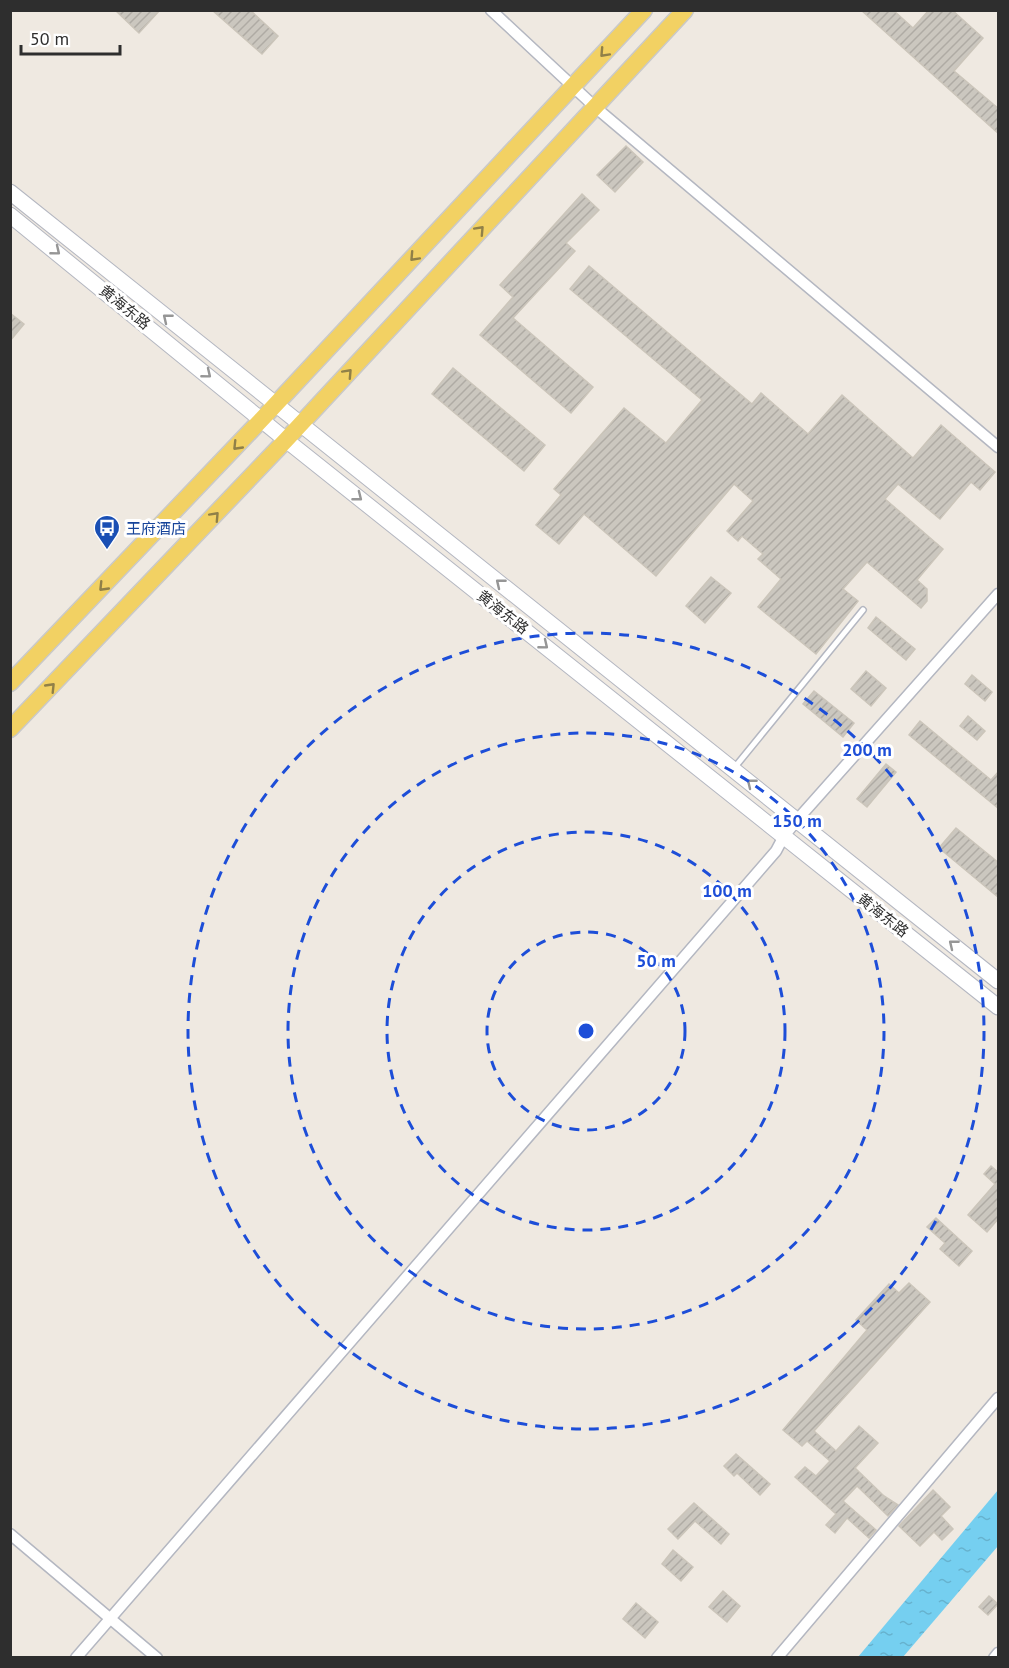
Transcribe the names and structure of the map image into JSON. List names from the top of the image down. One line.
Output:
{"streets":{"street":["黄海东路"]},"places":{"bus stop":["王府酒店"]},"scale_bar":"50 m","rings":["200 m","150 m","100 m","50 m"]}
